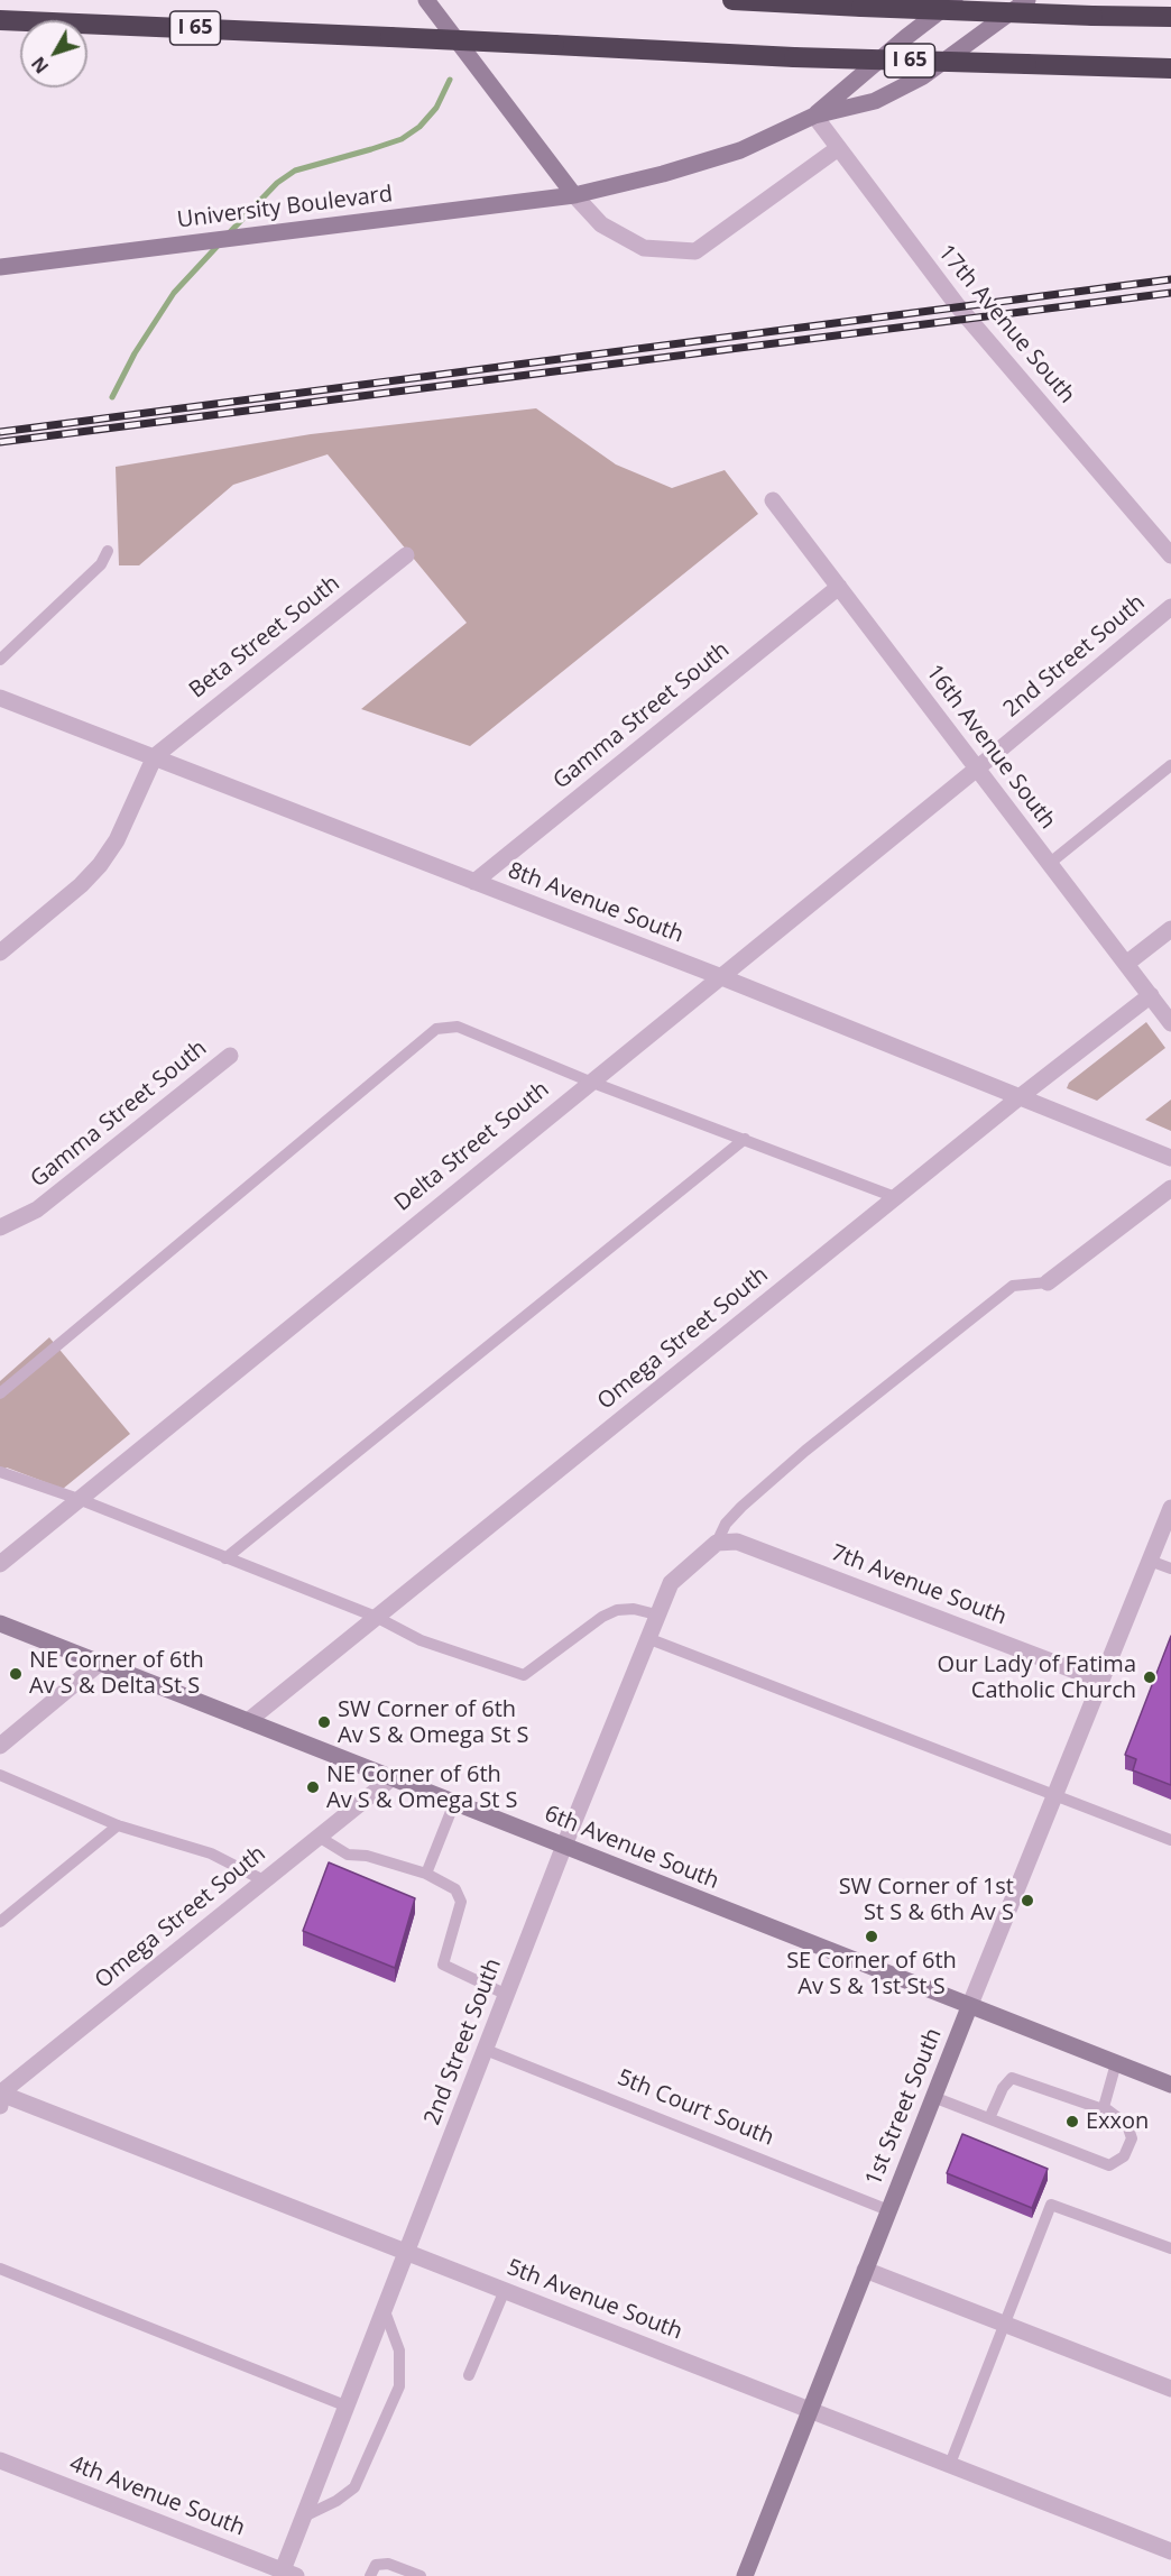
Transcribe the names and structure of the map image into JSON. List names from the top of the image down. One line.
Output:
{"streets":{"highway":["I 65"],"main road":["University Boulevard","6th Avenue South","1st Street South"],"street":["17th Avenue South","Beta Street South","2nd Street South","Gamma Street South","16th Avenue South","8th Avenue South","Delta Street South","Omega Street South","7th Avenue South","5th Avenue South","4th Avenue South"],"lane":["5th Court South"]},"crossings":[["University Boulevard","17th Avenue South"],["Beta Street South","8th Avenue South"],["2nd Street South","16th Avenue South"],["2nd Street South","Delta Street South"],["2nd Street South","7th Avenue South"],["2nd Street South","6th Avenue South"],["2nd Street South","5th Court South"],["2nd Street South","5th Avenue South"],["2nd Street South","4th Avenue South"],["Gamma Street South","16th Avenue South"],["Gamma Street South","8th Avenue South"],["16th Avenue South","Delta Street South"],["16th Avenue South","Omega Street South"],["8th Avenue South","Delta Street South"],["8th Avenue South","Omega Street South"],["Omega Street South","6th Avenue South"],["Omega Street South","5th Avenue South"],["7th Avenue South","1st Street South"],["6th Avenue South","1st Street South"],["1st Street South","5th Court South"],["1st Street South","5th Avenue South"]],"places":["NE Corner of 6th Av S & Delta St S","Our Lady of Fatima Catholic Church","SW Corner of 6th Av S & Omega St S","NE Corner of 6th Av S & Omega St S","SW Corner of 1st St S & 6th Av S","SE Corner of 6th Av S & 1st St S","Exxon"],"north":"bottom left"}
